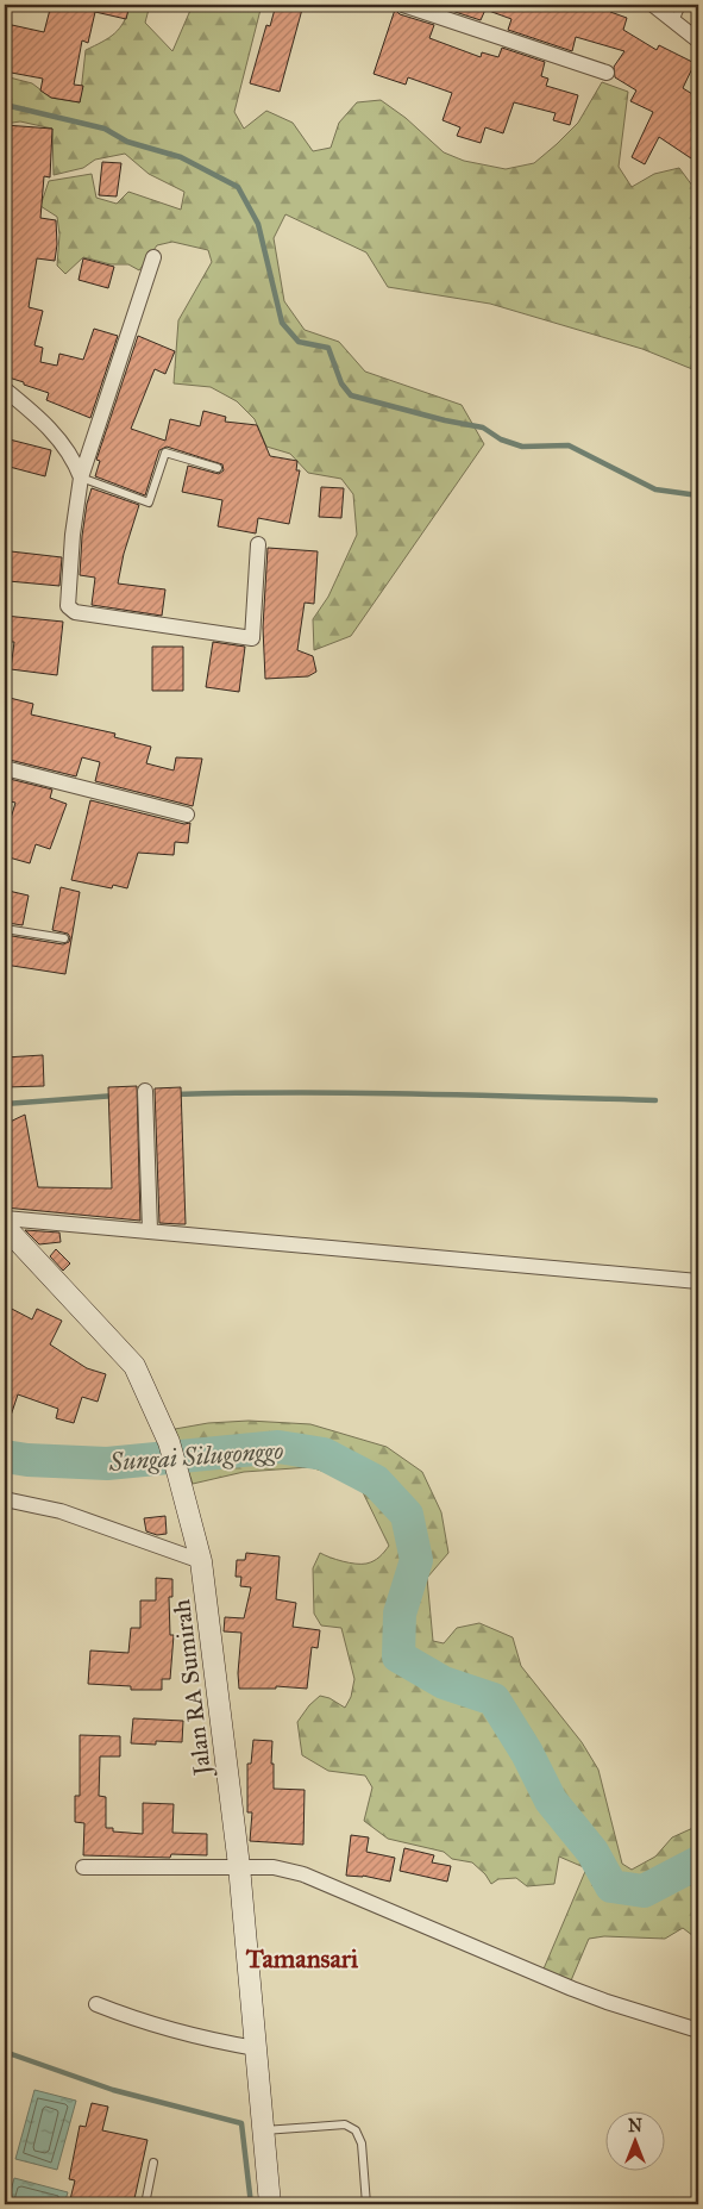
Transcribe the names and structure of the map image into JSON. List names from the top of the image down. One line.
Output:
{"streets":{"main road":["Jalan RA Sumirah"]},"districts":["Tamansari"],"water":["Sungai Silugonggo"],"north":"top"}
